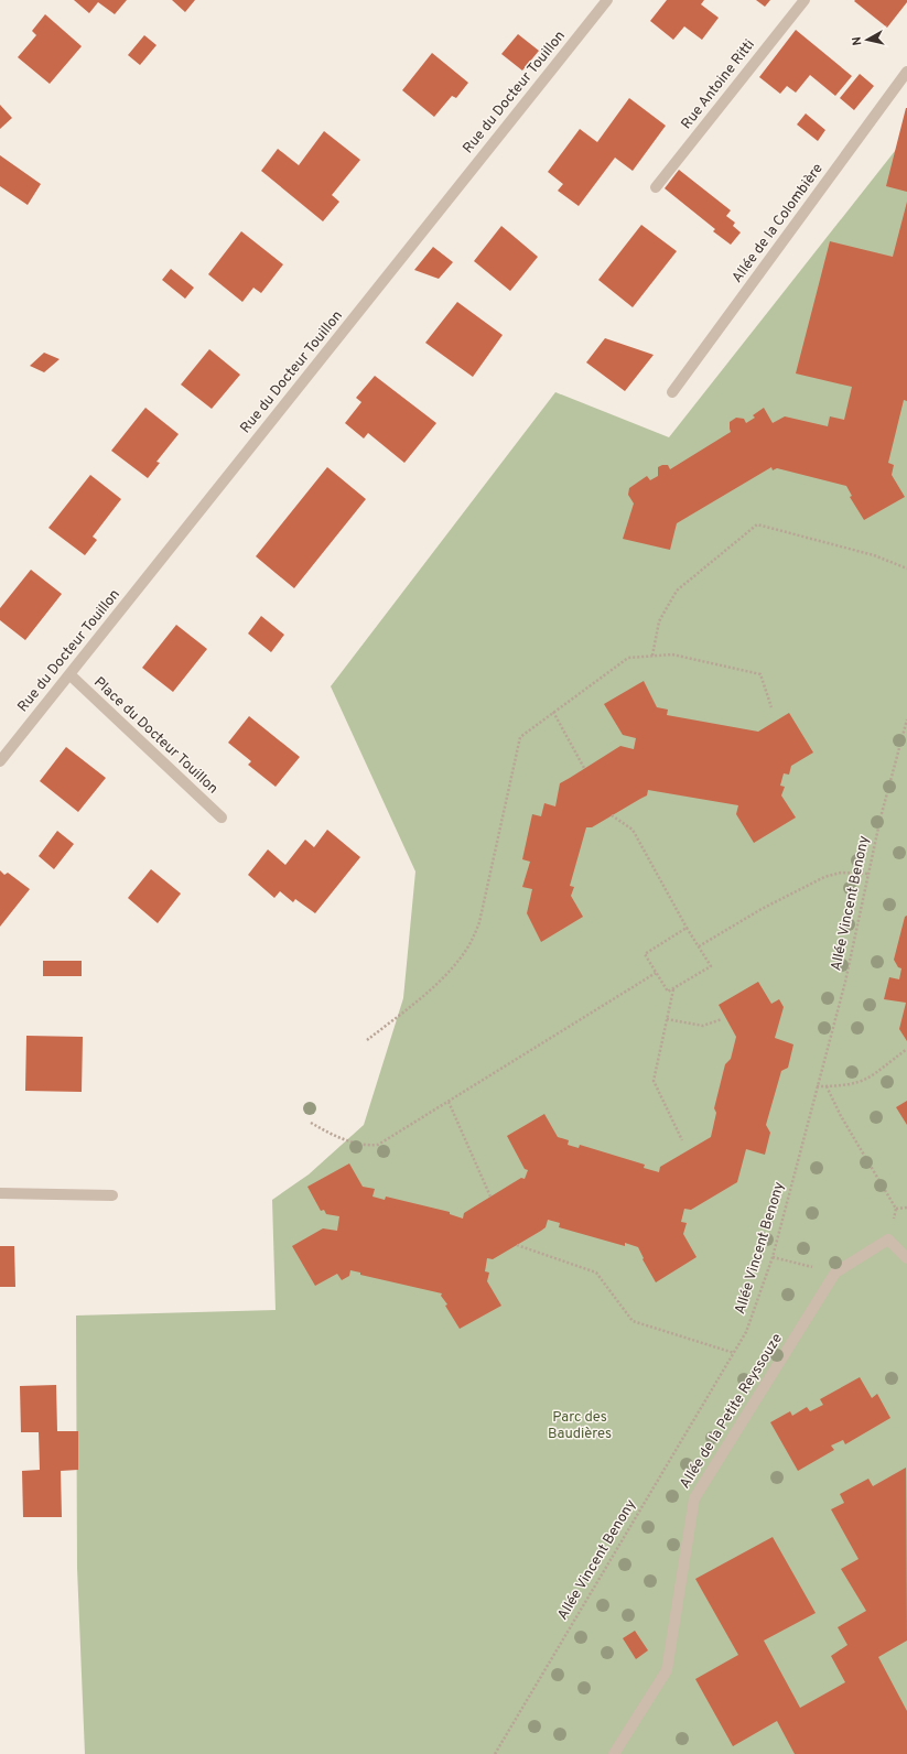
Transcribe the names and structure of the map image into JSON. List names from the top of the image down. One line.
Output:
{"streets":{"street":["Rue Antoine Ritti","Rue du Docteur Touillon","Allée de la Colombière","Place du Docteur Touillon","Allée de la Petite Reyssouze"],"path":["Allée Vincent Benony"]},"crossings":[["Rue du Docteur Touillon","Place du Docteur Touillon"]],"parks":["Parc des Baudières"],"north":"left"}
